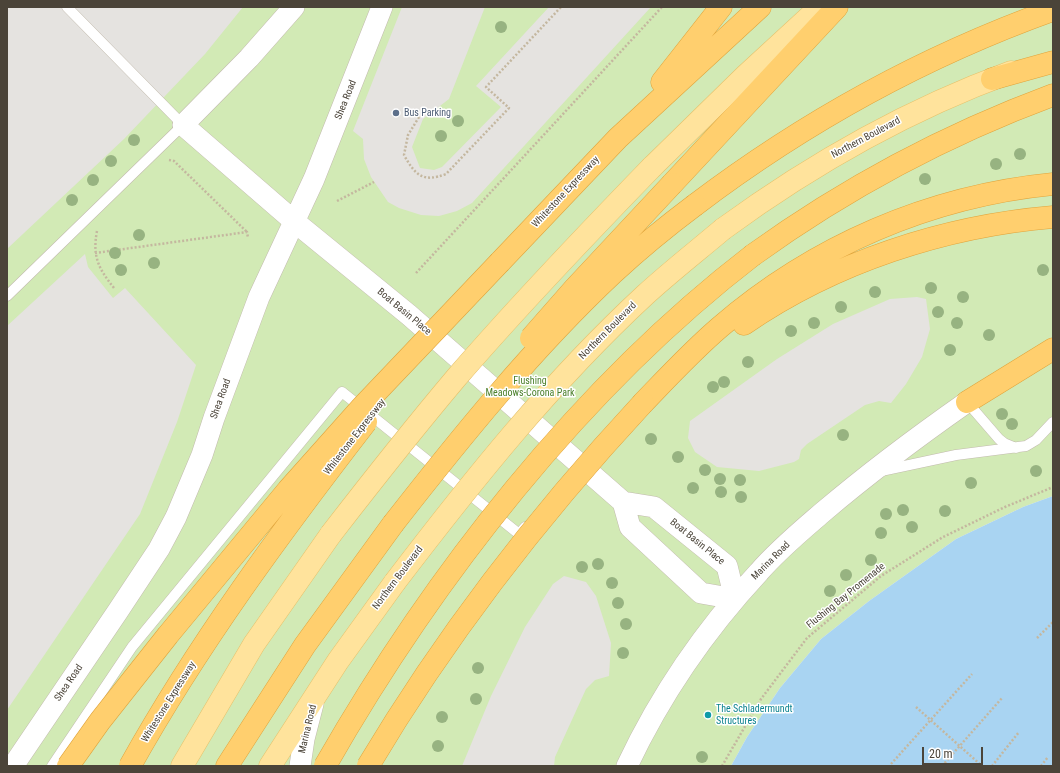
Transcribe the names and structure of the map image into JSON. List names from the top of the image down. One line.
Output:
{"streets":{"highway":["Whitestone Expressway"],"main road":["Northern Boulevard"],"street":["Shea Road","Boat Basin Place","Marina Road"],"path":["Flushing Bay Promenade"]},"crossings":[["Shea Road","Boat Basin Place"],["Northern Boulevard","Marina Road"],["Boat Basin Place","Marina Road"]],"parks":["Flushing Meadows-Corona Park"],"places":["Bus Parking","The Schladermundt Structures"],"scale_bar":"20 m"}
